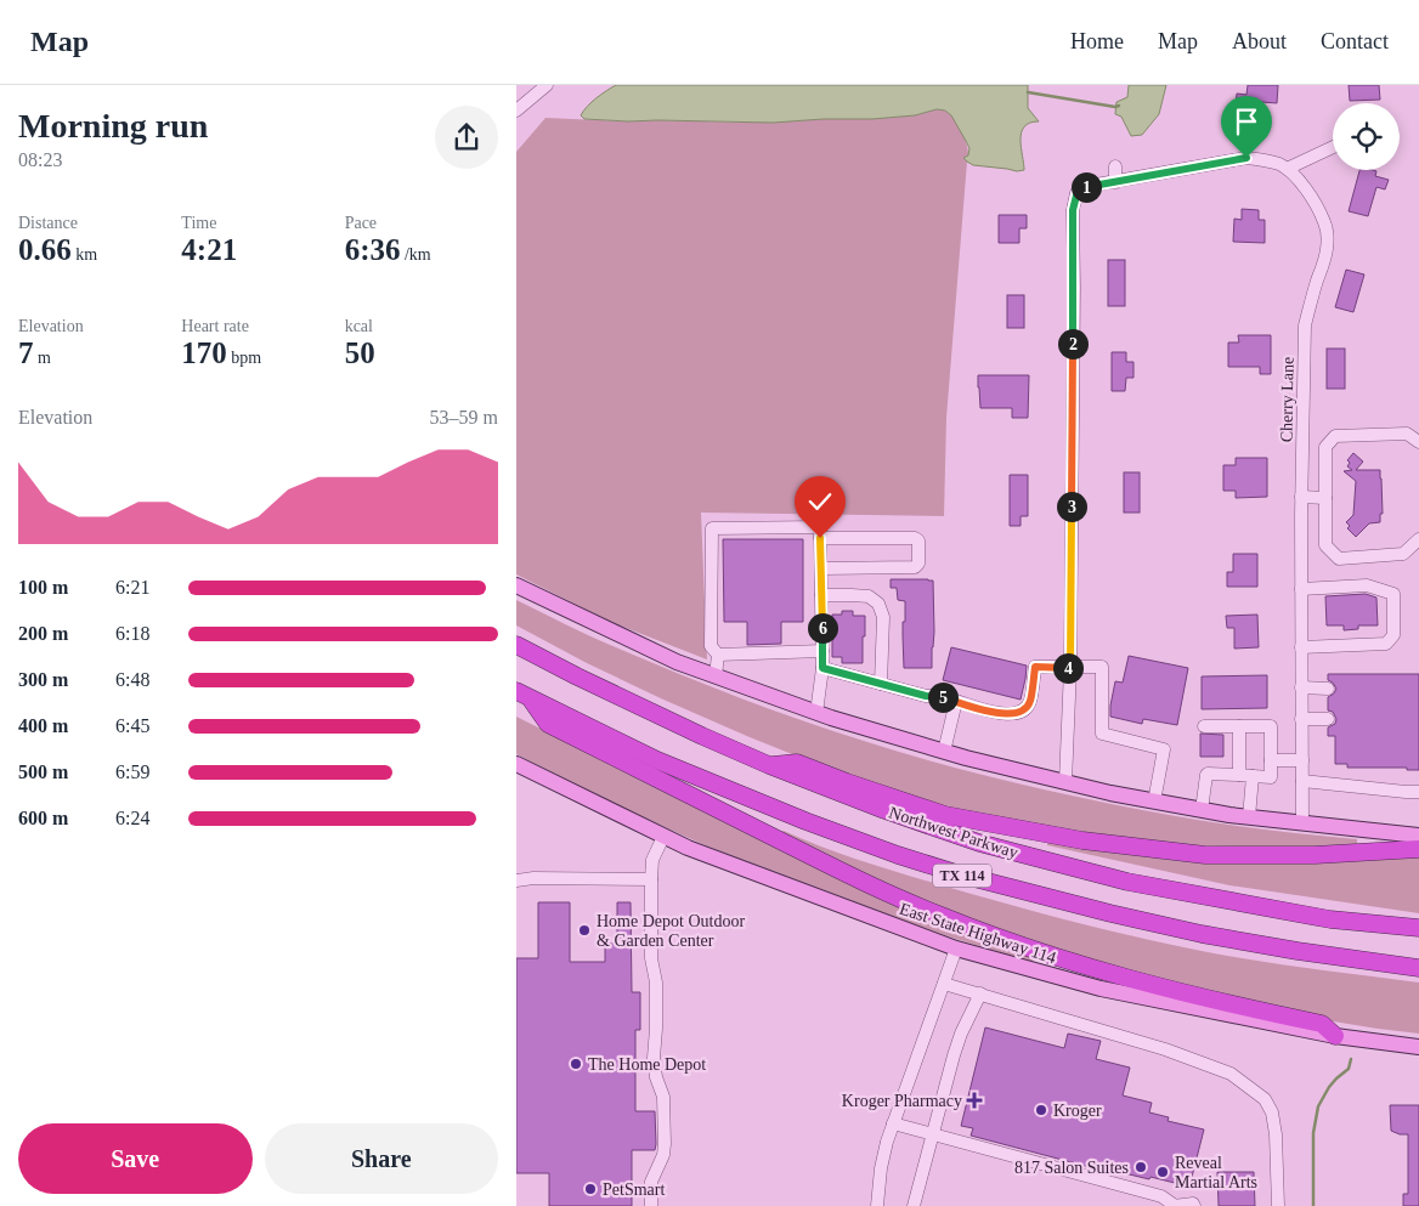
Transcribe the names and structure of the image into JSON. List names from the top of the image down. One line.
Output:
{"streets":{"highway":["Northwest Parkway","TX 114"],"main road":["East State Highway 114"],"street":["Cherry Lane"]},"places":{"other":["Home Depot Outdoor & Garden Center","The Home Depot","Kroger","817 Salon Suites","Reveal Martial Arts","PetSmart"],"health":["Kroger Pharmacy"]},"page":{"header":"Map","nav":["Home","Map","About","Contact"],"heading":["Morning run","08:23"],"pins":["1","2","3","6","4","5"],"stats":[["Distance","0.66 km"],["Time","4:21"],["Pace","6:36 /km"],["Elevation","7 m"],["Heart rate","170 bpm"],["kcal","50"]],"chart":["Elevation","53–59 m"],"list":[{"name":"100 m","note":"6:21"},{"name":"200 m","note":"6:18"},{"name":"300 m","note":"6:48"},{"name":"400 m","note":"6:45"},{"name":"500 m","note":"6:59"},{"name":"600 m","note":"6:24"}],"buttons":["Save","Share"]}}
